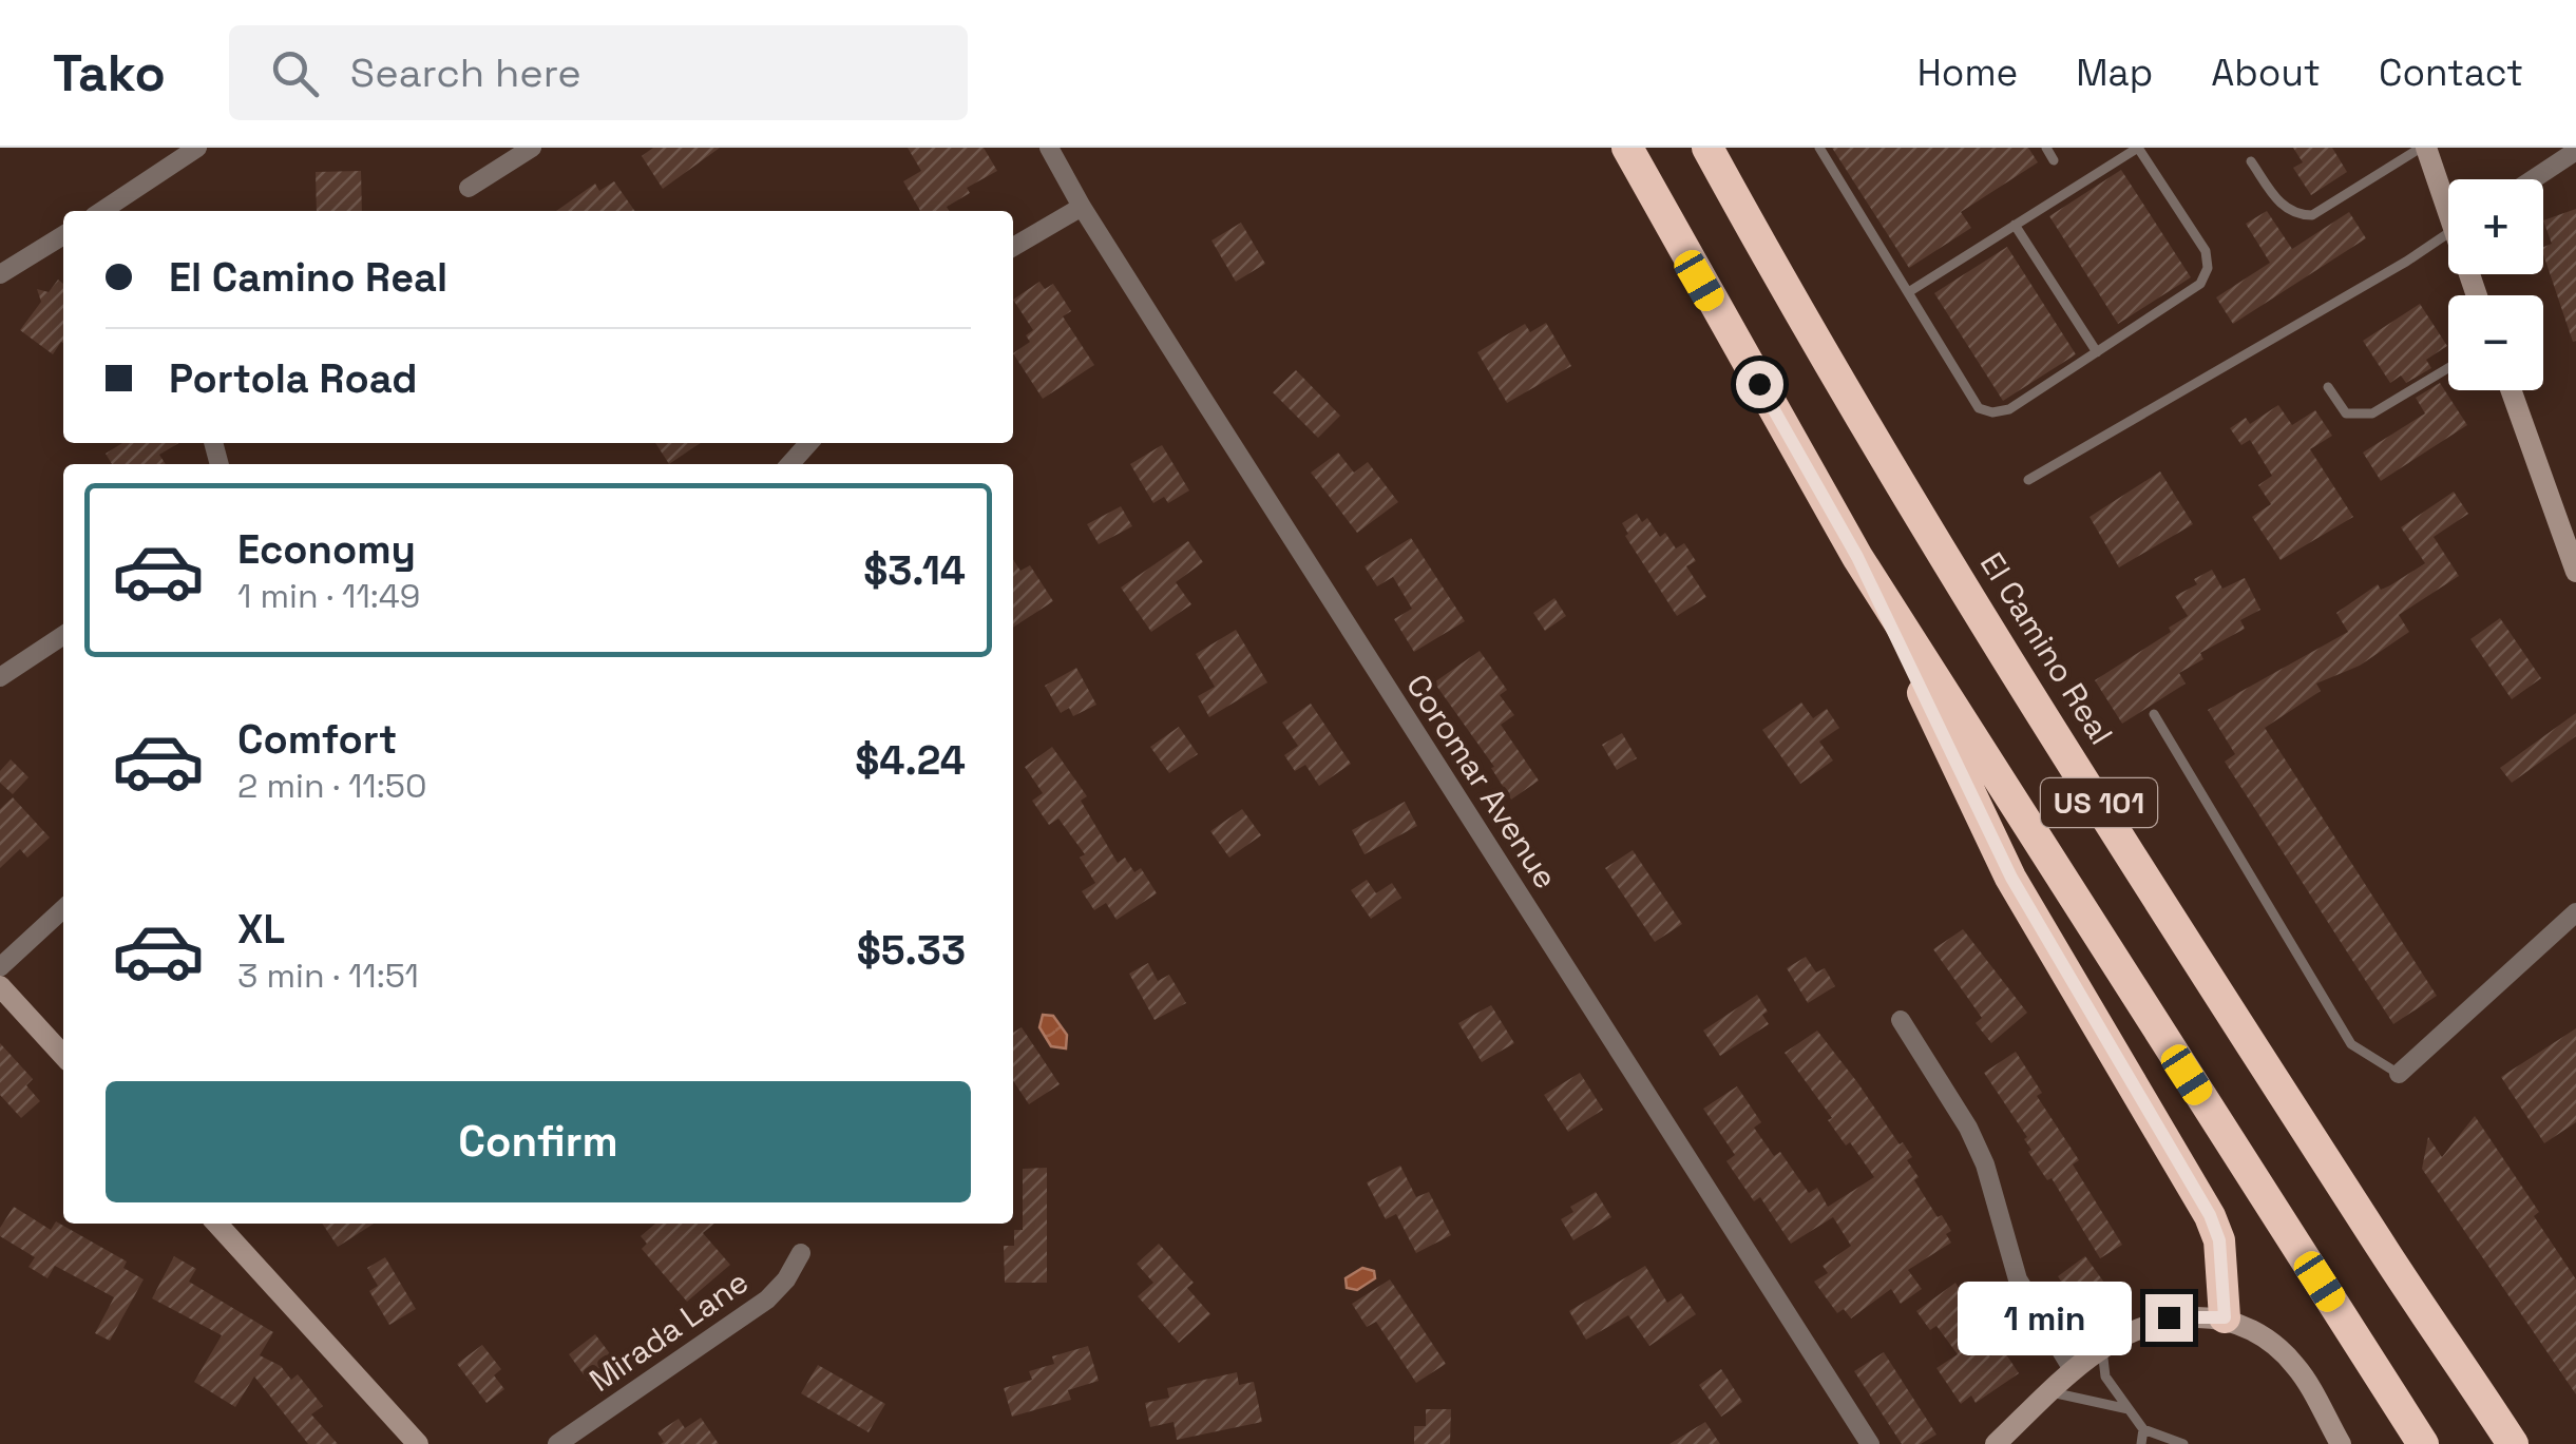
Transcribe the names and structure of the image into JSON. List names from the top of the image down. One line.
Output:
{"streets":{"highway":["El Camino Real","US 101"],"street":["Coromar Avenue","Mirada Lane"]},"page":{"header":"Tako","search":"Search here","nav":["Home","Map","About","Contact"],"map_buttons":["+","−"],"banner":["El Camino Real","Portola Road"],"list":[{"name":"Economy","note":"1 min · 11:49","value":"$3.14"},{"name":"Comfort","note":"2 min · 11:50","value":"$4.24"},{"name":"XL","note":"3 min · 11:51","value":"$5.33"}],"buttons":"Confirm","bubble":"1 min"}}
